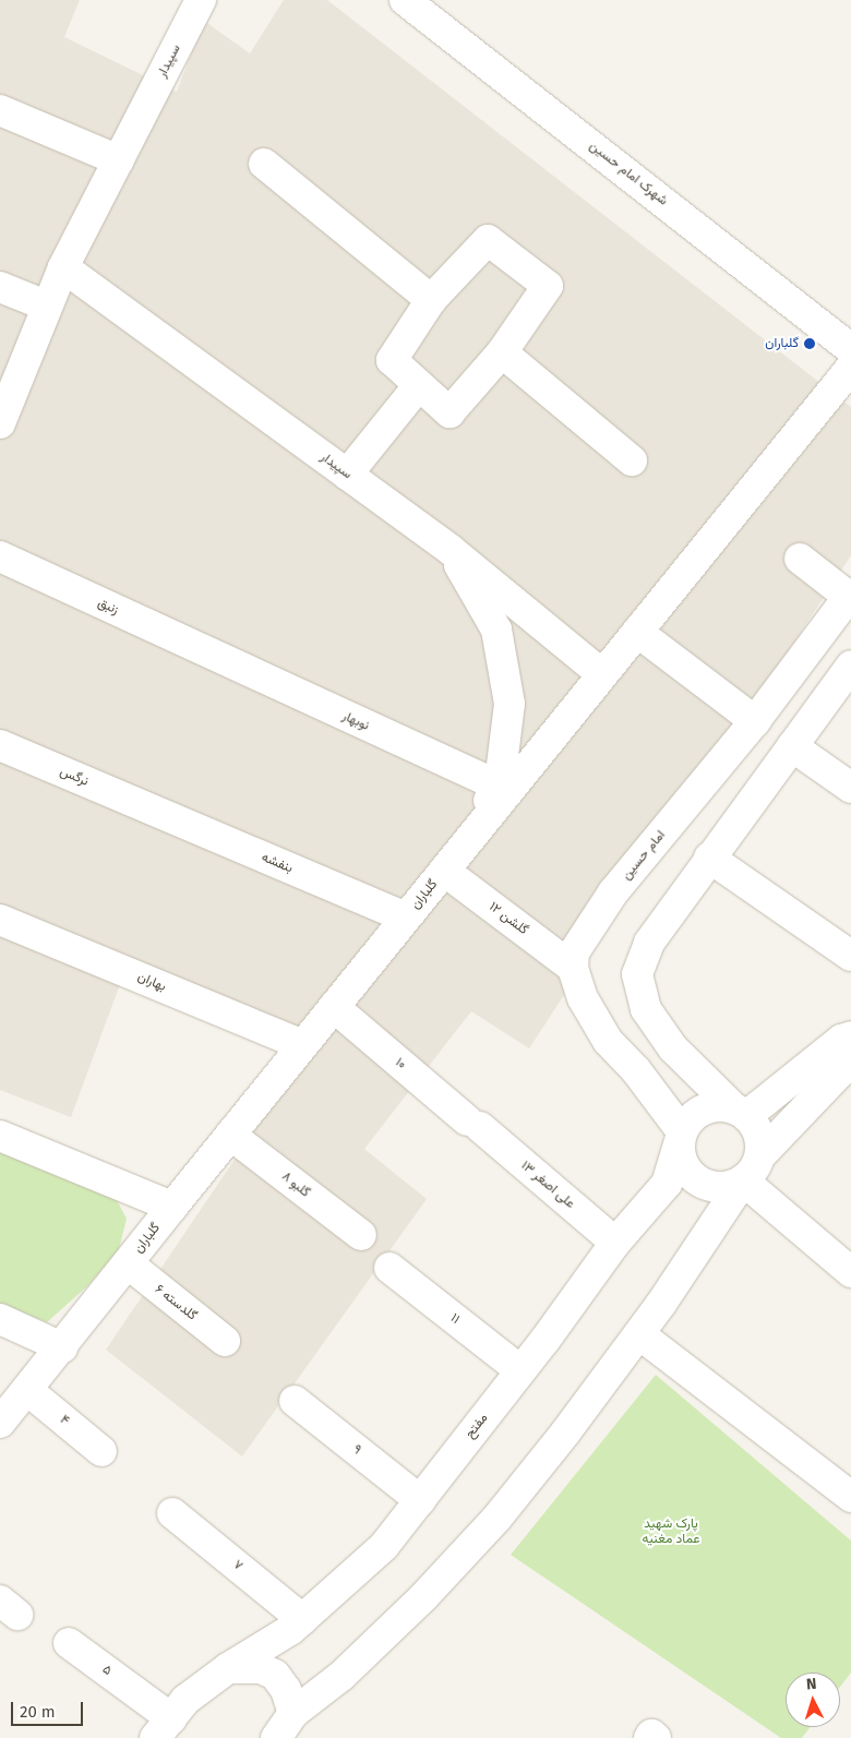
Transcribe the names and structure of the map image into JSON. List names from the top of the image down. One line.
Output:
{"streets":{"street":["سپیدار","شهرک امام حسین","زنبق","نوبهار","نرگس","امام حسین","بنفشه","گلباران","گلشن ۱۲","بهاران","۱۰","گلبو ۸","علی اصغر ۱۳","گلدسته ۶","۱۱","۴","مفتح","۹","۷","۵"]},"crossings":[["سپیدار","گلباران"],["زنبق","نوبهار"],["نرگس","بنفشه"],["امام حسین","گلشن ۱۲"],["بنفشه","گلباران"],["گلباران","گلشن ۱۲"],["گلباران","بهاران"],["گلباران","۱۰"],["گلباران","گلبو ۸"],["گلباران","گلدسته ۶"],["گلباران","۴"],["۱۰","علی اصغر ۱۳"],["علی اصغر ۱۳","مفتح"],["۱۱","مفتح"],["مفتح","۹"],["مفتح","۷"],["مفتح","۵"]],"parks":["پارک شهید عماد مغنیه"],"places":["گلباران"],"scale_bar":"20 m","north":"top"}
